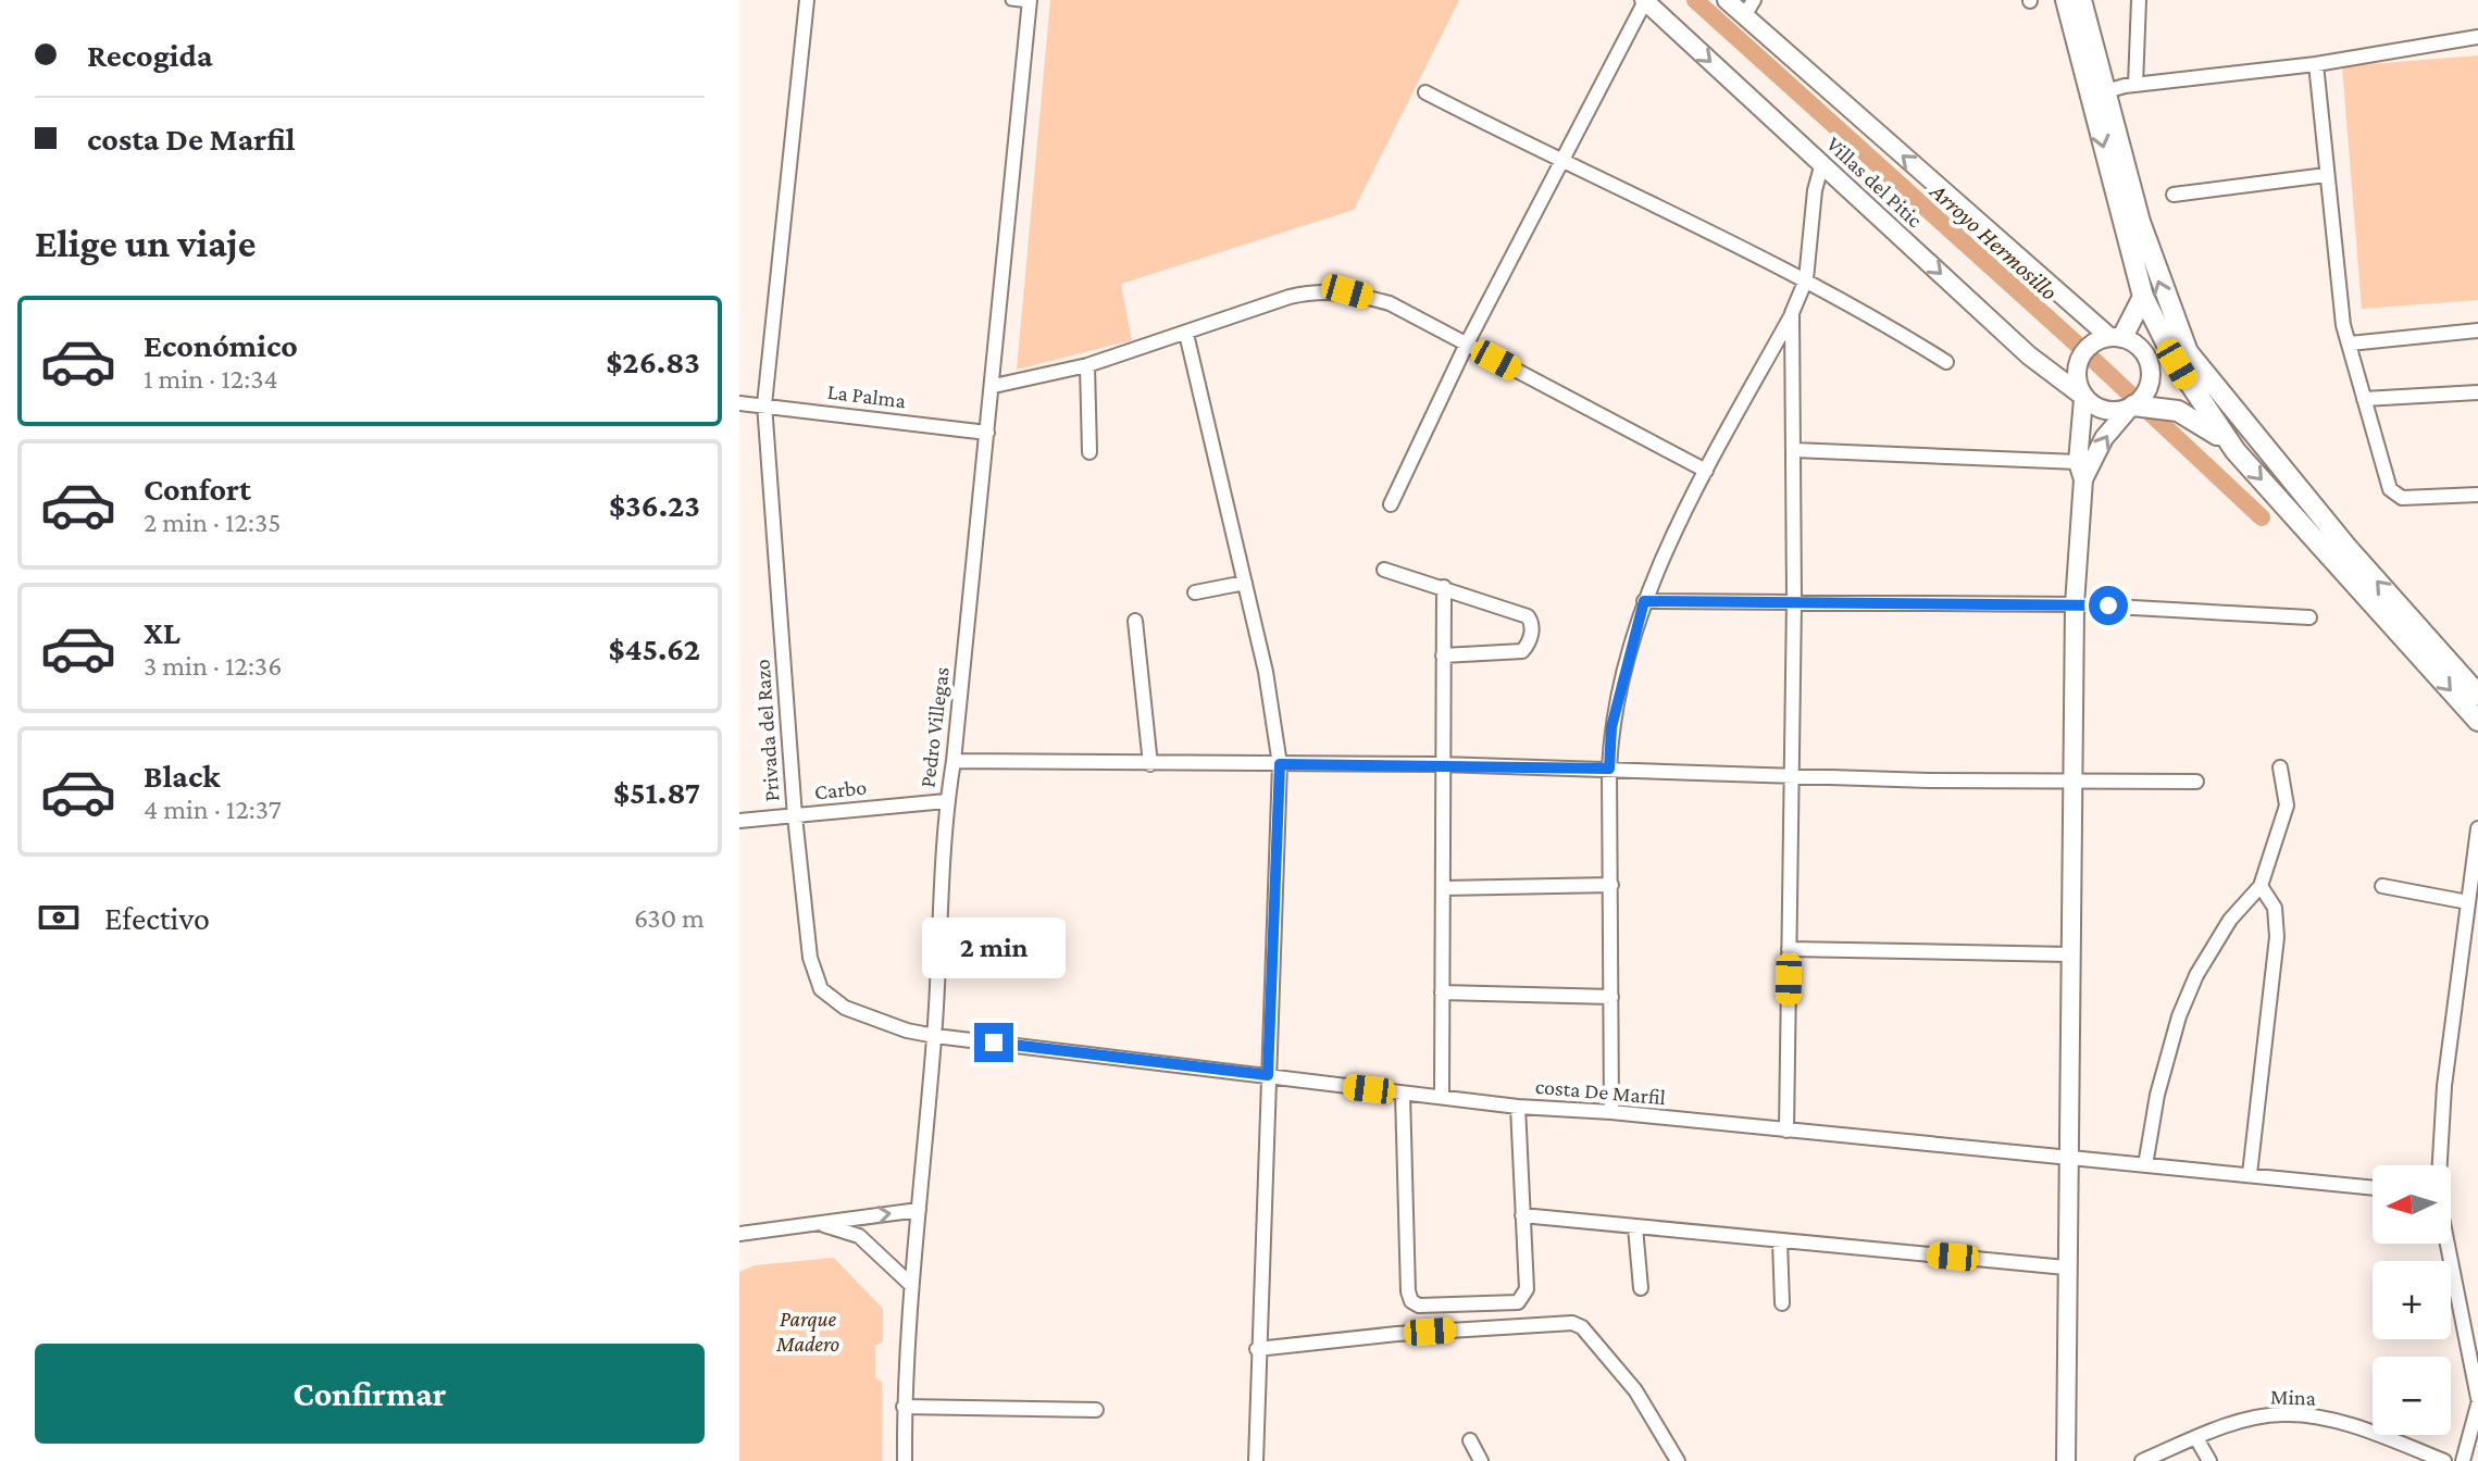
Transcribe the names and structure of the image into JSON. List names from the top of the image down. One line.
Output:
{"streets":{"street":["Villas del Pitic","La Palma","Pedro Villegas","Privada del Razo","Carbo","costa De Marfil","Mina"]},"crossings":[["La Palma","Pedro Villegas"],["La Palma","Privada del Razo"],["Pedro Villegas","Carbo"],["Pedro Villegas","costa De Marfil"],["Privada del Razo","Carbo"],["Privada del Razo","costa De Marfil"]],"water":["Arroyo Hermosillo"],"parks":["Parque Madero"],"north":"left","page":{"banner":["Recogida","costa De Marfil"],"heading":"Elige un viaje","list":[{"name":"Económico","note":"1 min · 12:34","value":"$26.83"},{"name":"Confort","note":"2 min · 12:35","value":"$36.23"},{"name":"XL","note":"3 min · 12:36","value":"$45.62"},{"name":"Black","note":"4 min · 12:37","value":"$51.87"}],"pay":["Efectivo","630 m"],"bubble":"2 min","map_buttons":["+","−"],"buttons":"Confirmar"}}
